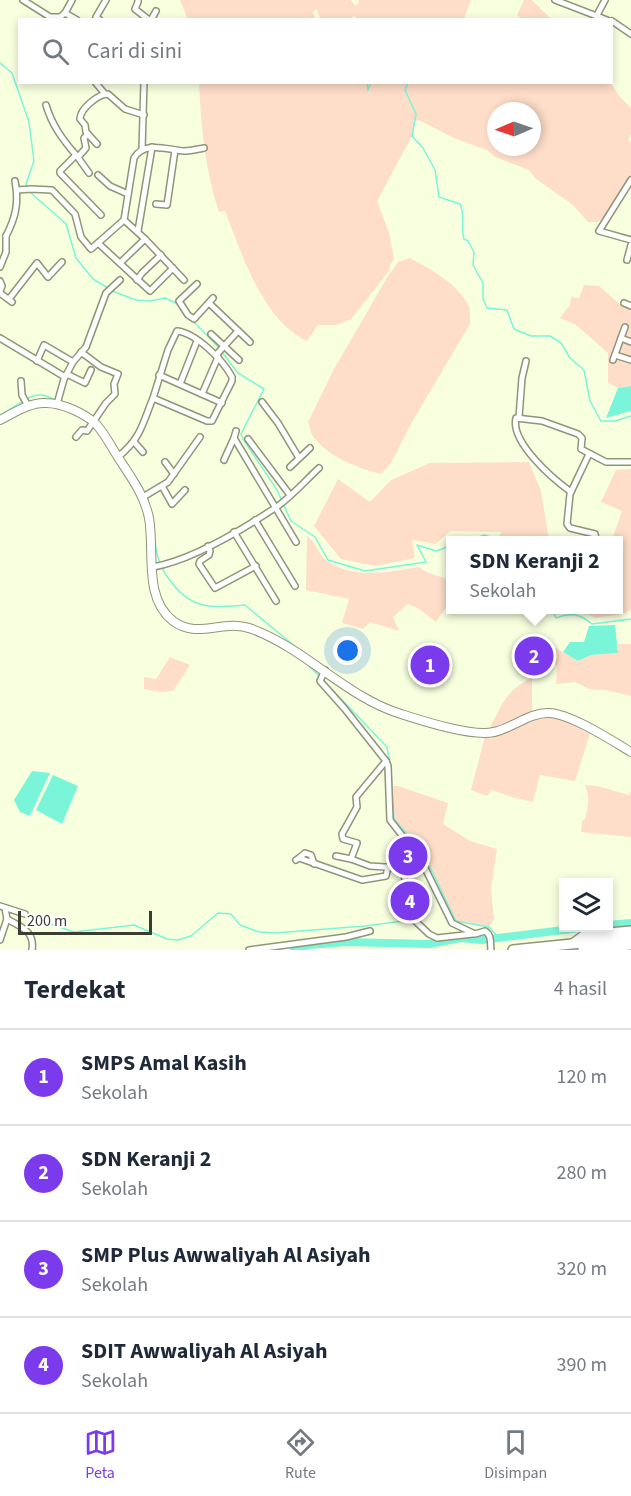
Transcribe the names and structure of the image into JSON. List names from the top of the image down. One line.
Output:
{"scale_bar":"200 m","north":"left","page":{"search":"Cari di sini","popup":["SDN Keranji 2","Sekolah"],"pins":["2","1","3","4"],"scale":"200 m","heading":["Terdekat","4 hasil"],"list":[{"mark":"1","name":"SMPS Amal Kasih","note":"Sekolah","value":"120 m"},{"mark":"2","name":"SDN Keranji 2","note":"Sekolah","value":"280 m"},{"mark":"3","name":"SMP Plus Awwaliyah Al Asiyah","note":"Sekolah","value":"320 m"},{"mark":"4","name":"SDIT Awwaliyah Al Asiyah","note":"Sekolah","value":"390 m"}],"nav":["Peta","Rute","Disimpan"]}}
